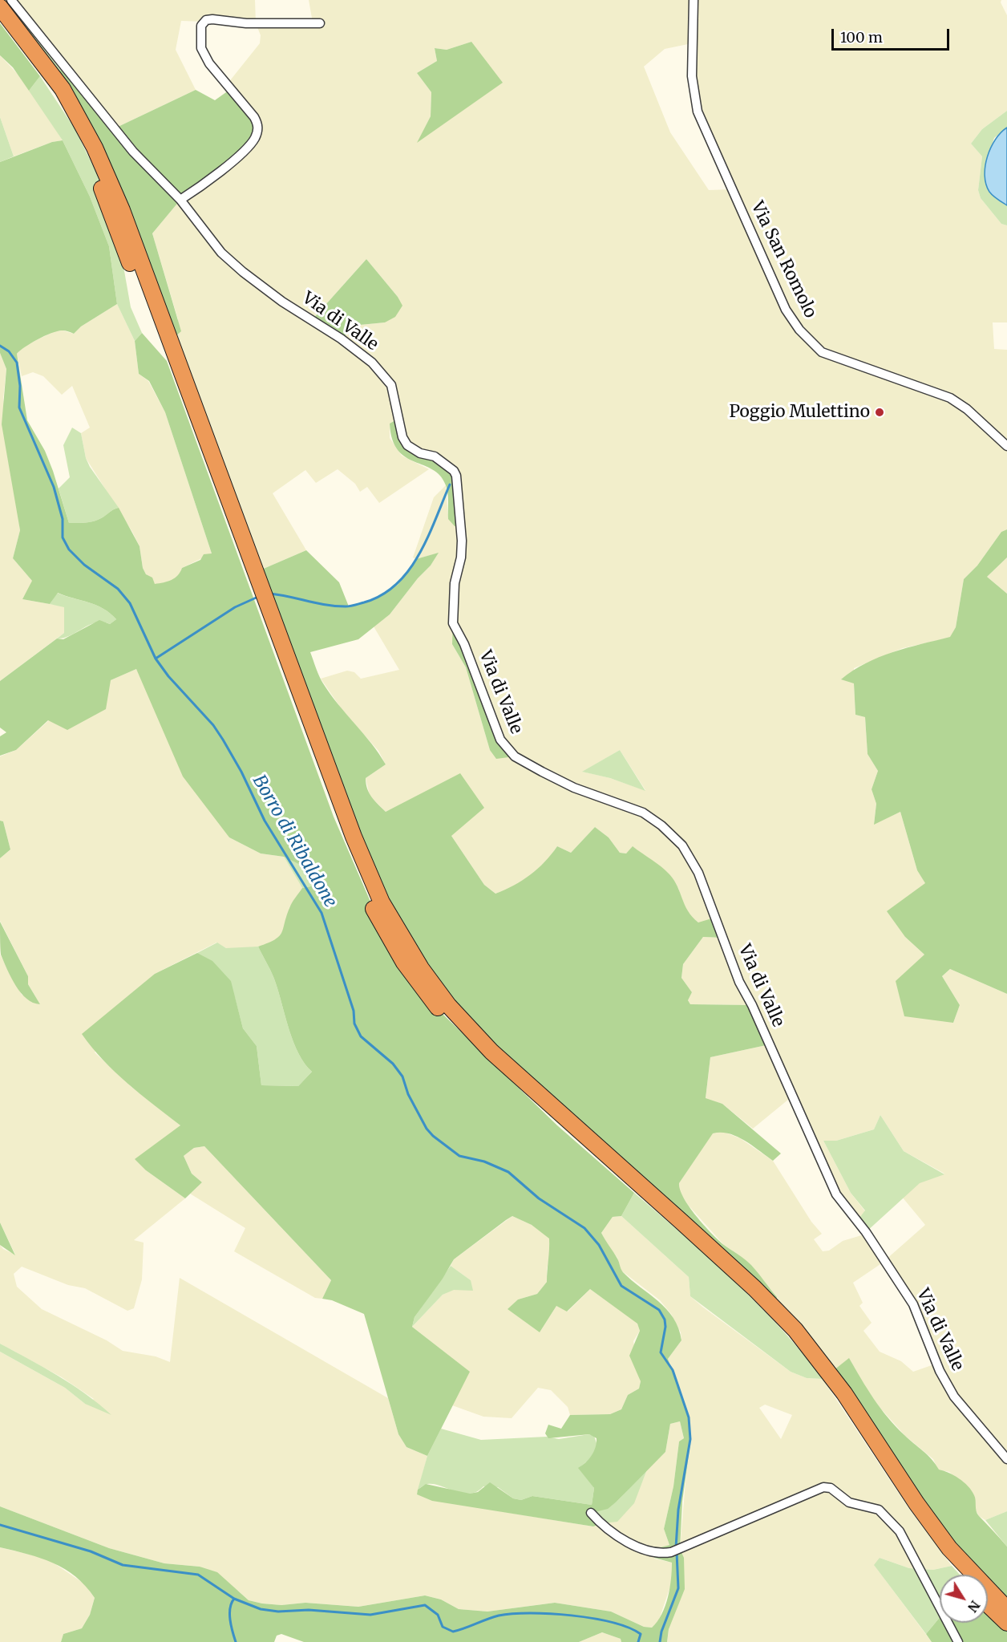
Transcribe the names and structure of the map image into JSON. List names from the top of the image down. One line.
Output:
{"streets":{"street":["Via San Romolo","Via di Valle"]},"water":["Borro di Ribaldone"],"places":["Poggio Mulettino"],"scale_bar":"100 m","north":"bottom right"}
